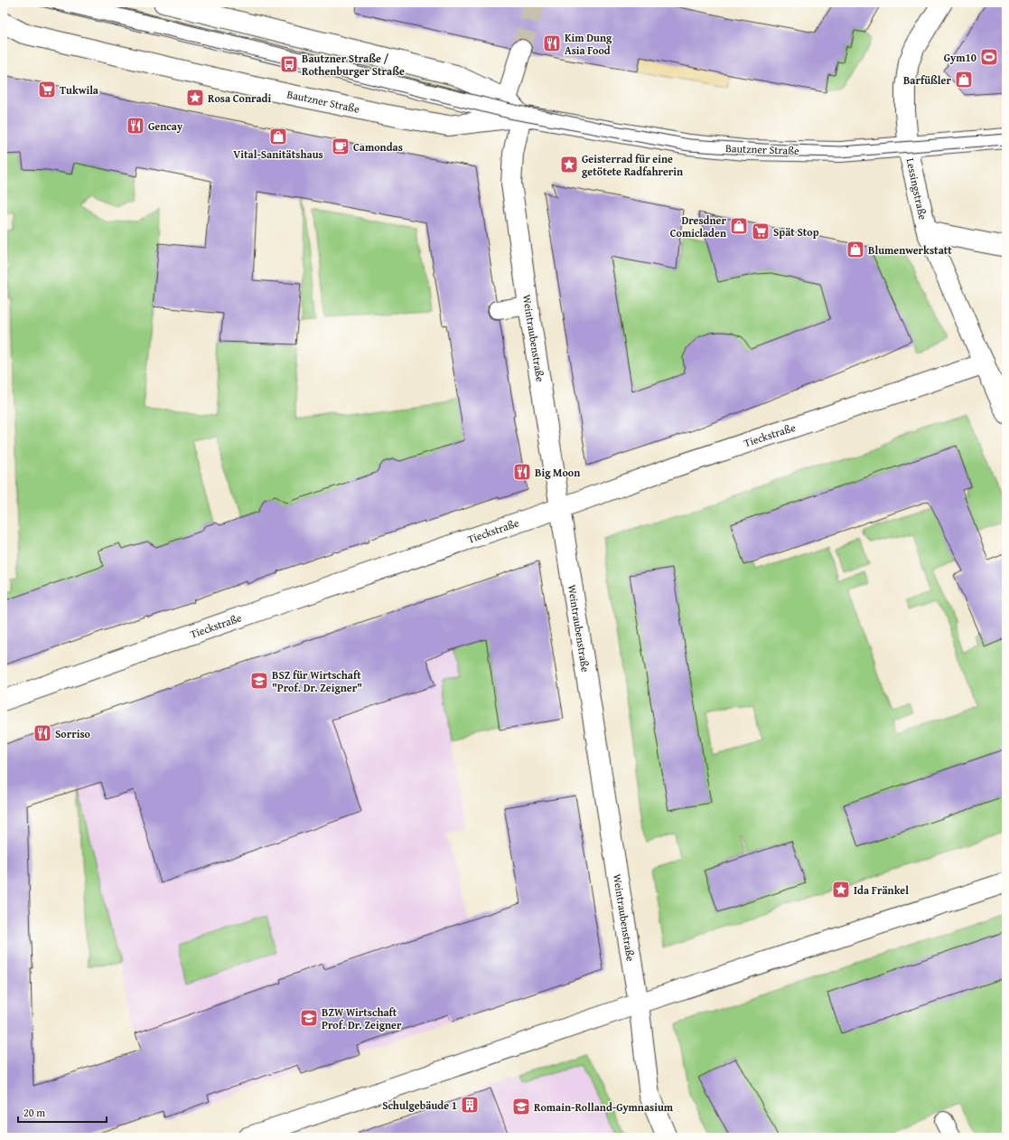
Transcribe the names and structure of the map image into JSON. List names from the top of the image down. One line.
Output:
{"streets":{"street":["Bautzner Straße","Lessingstraße","Weintraubenstraße","Tieckstraße"]},"crossings":[["Bautzner Straße","Lessingstraße"],["Bautzner Straße","Weintraubenstraße"],["Lessingstraße","Tieckstraße"],["Weintraubenstraße","Tieckstraße"]],"places":{"restaurant":["Kim Dung Asia Food","Gencay","Big Moon","Sorriso"],"sports":["Gym10"],"bus stop":["Bautzner Straße / Rothenburger Straße"],"shop":["Barfüßler","Vital-Sanitätshaus","Dresdner Comicladen","Blumenwerkstatt"],"supermarket":["Tukwila","Spät Stop"],"place":["Rosa Conradi","Geisterrad für eine getötete Radfahrerin","Ida Fränkel"],"cafe":["Camondas"],"school or university":["BSZ für Wirtschaft \"Prof. Dr. Zeigner\"","BZW Wirtschaft Prof. Dr. Zeigner","Romain-Rolland-Gymnasium"],"building":["Schulgebäude 1"]},"scale_bar":"20 m"}
